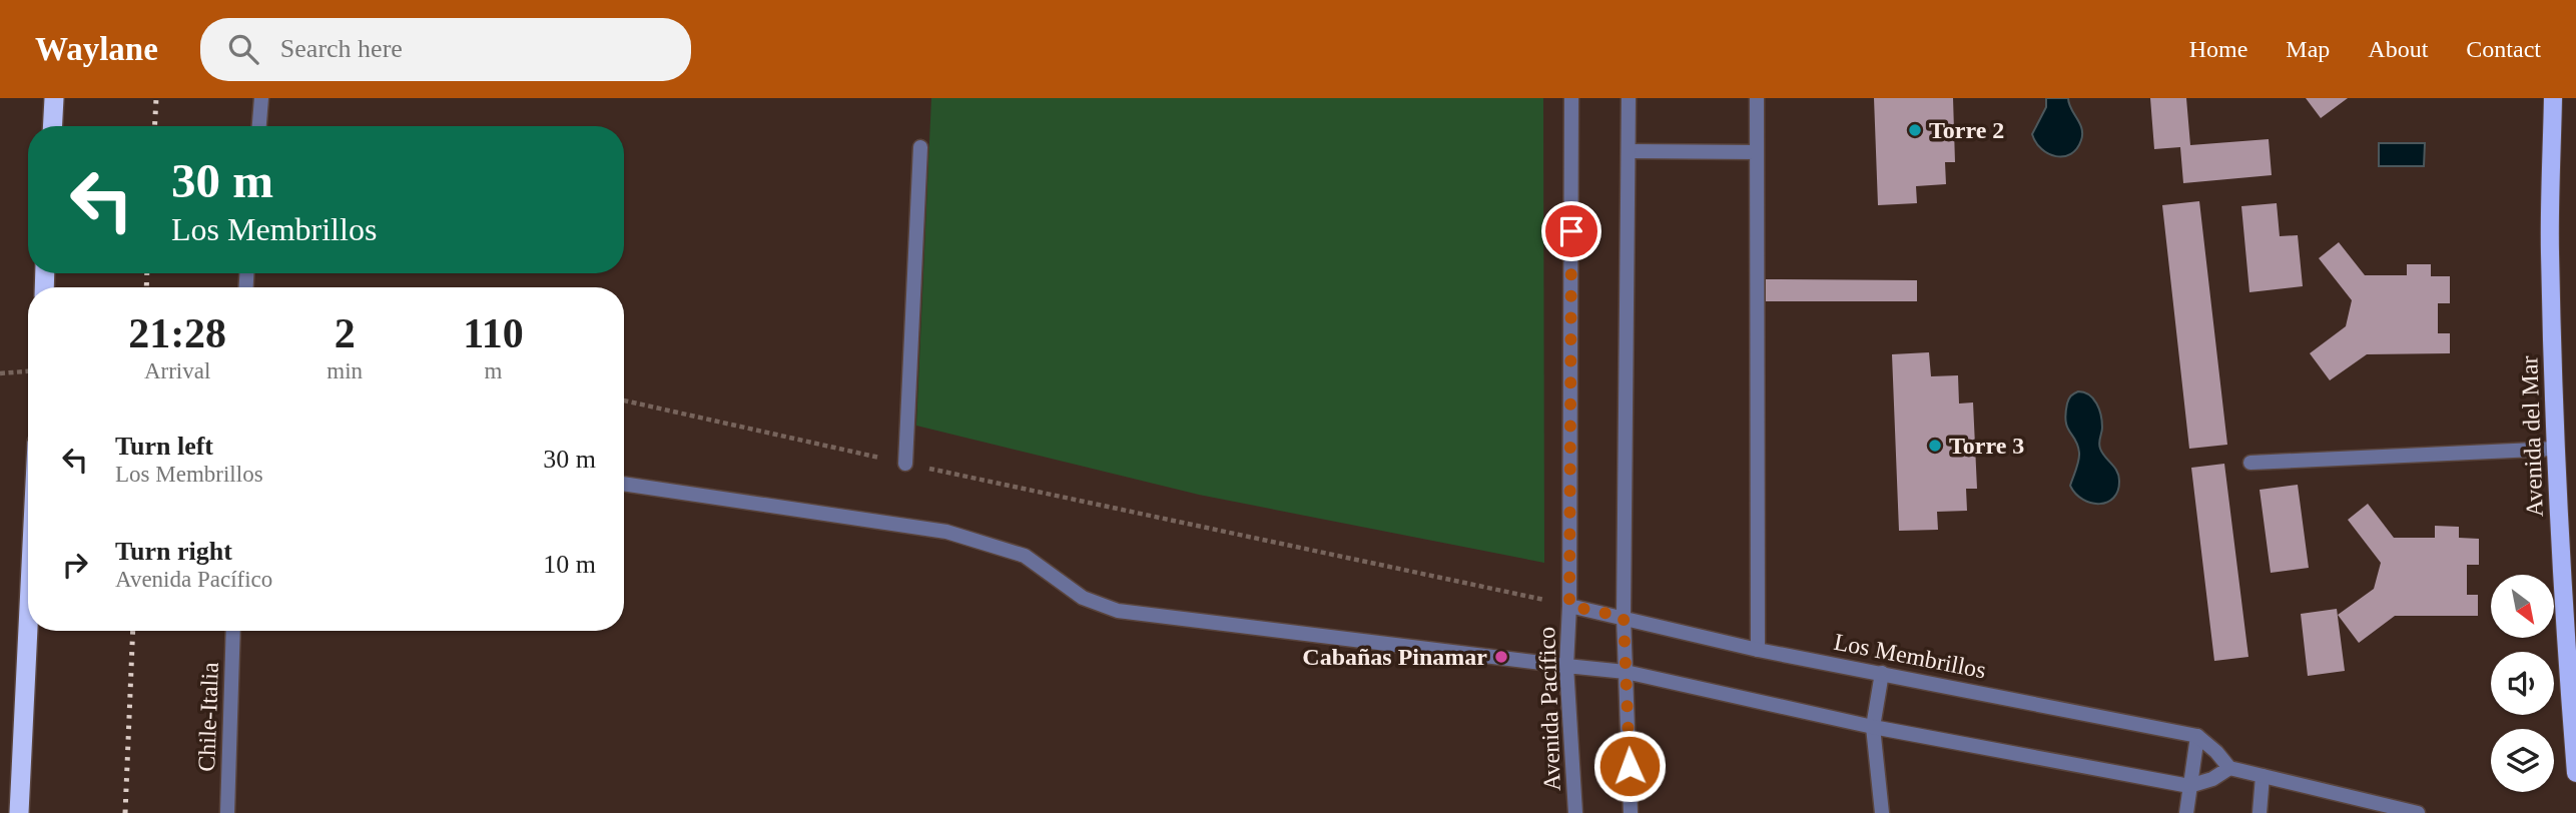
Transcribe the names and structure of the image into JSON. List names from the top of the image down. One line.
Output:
{"streets":{"main road":["Avenida del Mar"],"street":["Los Membrillos","Avenida Pacífico","Chile-Italia"]},"crossings":[["Los Membrillos","Avenida Pacífico"]],"places":["Torre 2","Torre 3","Cabañas Pinamar"],"north":"bottom right","page":{"header":"Waylane","search":"Search here","nav":["Home","Map","About","Contact"],"turn":["30 m","Los Membrillos"],"eta":["21:28","Arrival","2","min","110","m"],"list":[{"name":"Turn left","note":"Los Membrillos","value":"30 m"},{"name":"Turn right","note":"Avenida Pacífico","value":"10 m"}]}}
